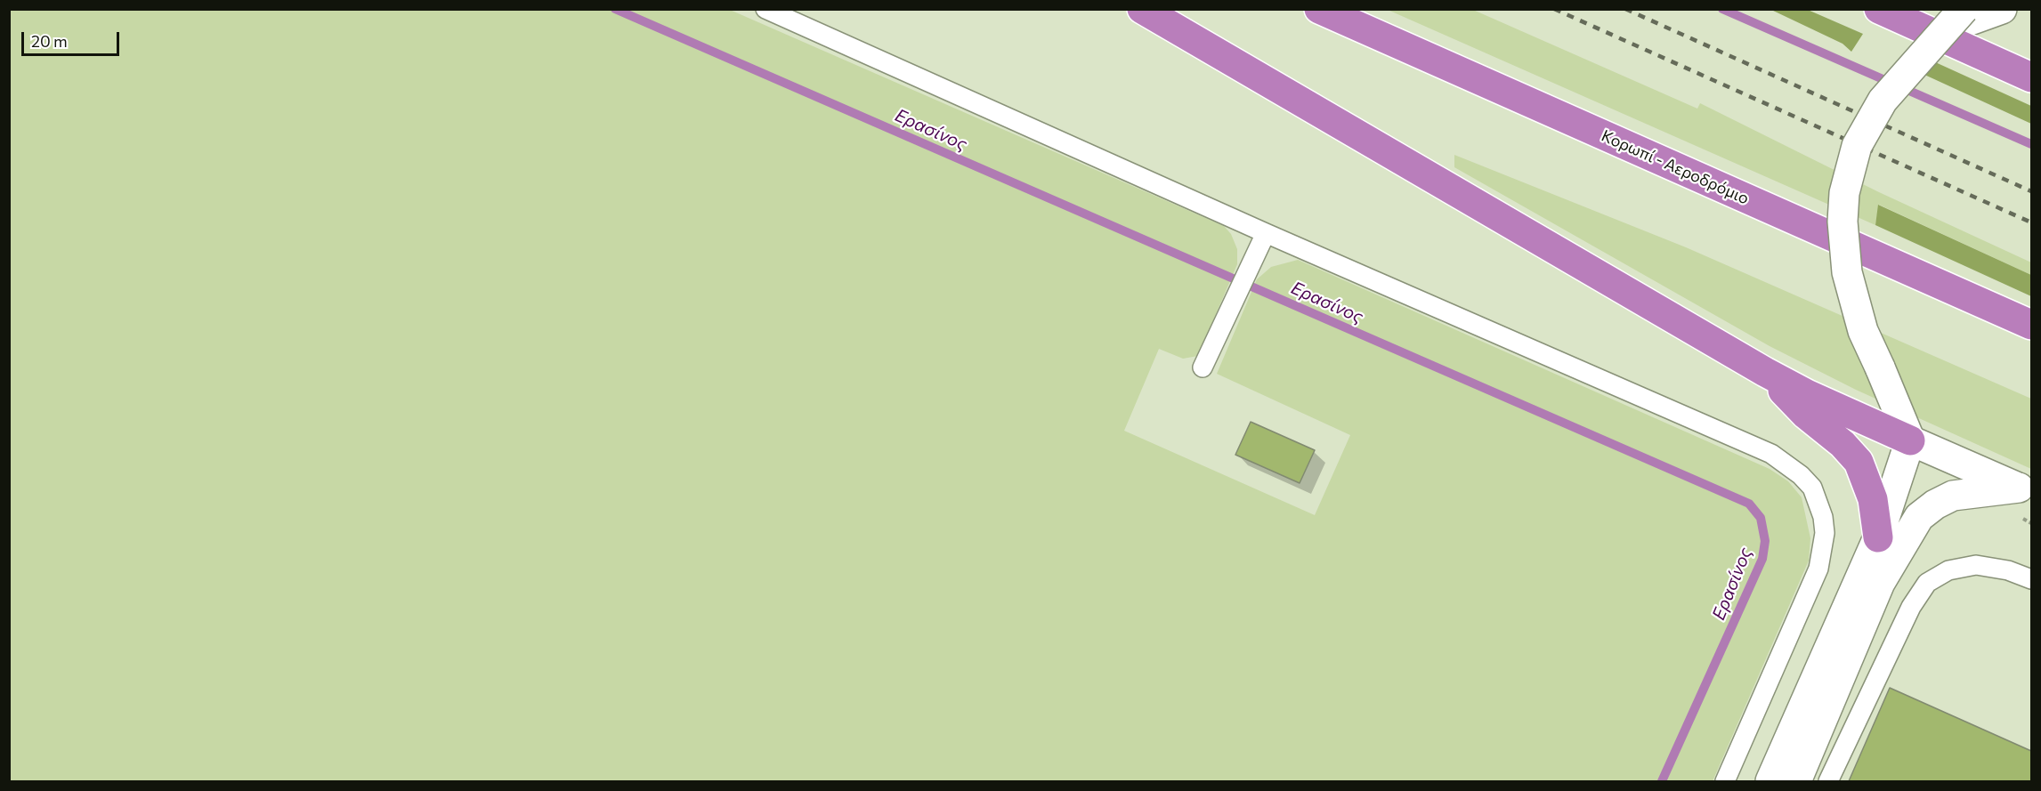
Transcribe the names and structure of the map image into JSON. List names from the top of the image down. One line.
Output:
{"streets":{"highway":["Κορωπί - Αεροδρόμιο"]},"water":["Ερασίνος"],"scale_bar":"20 m"}
